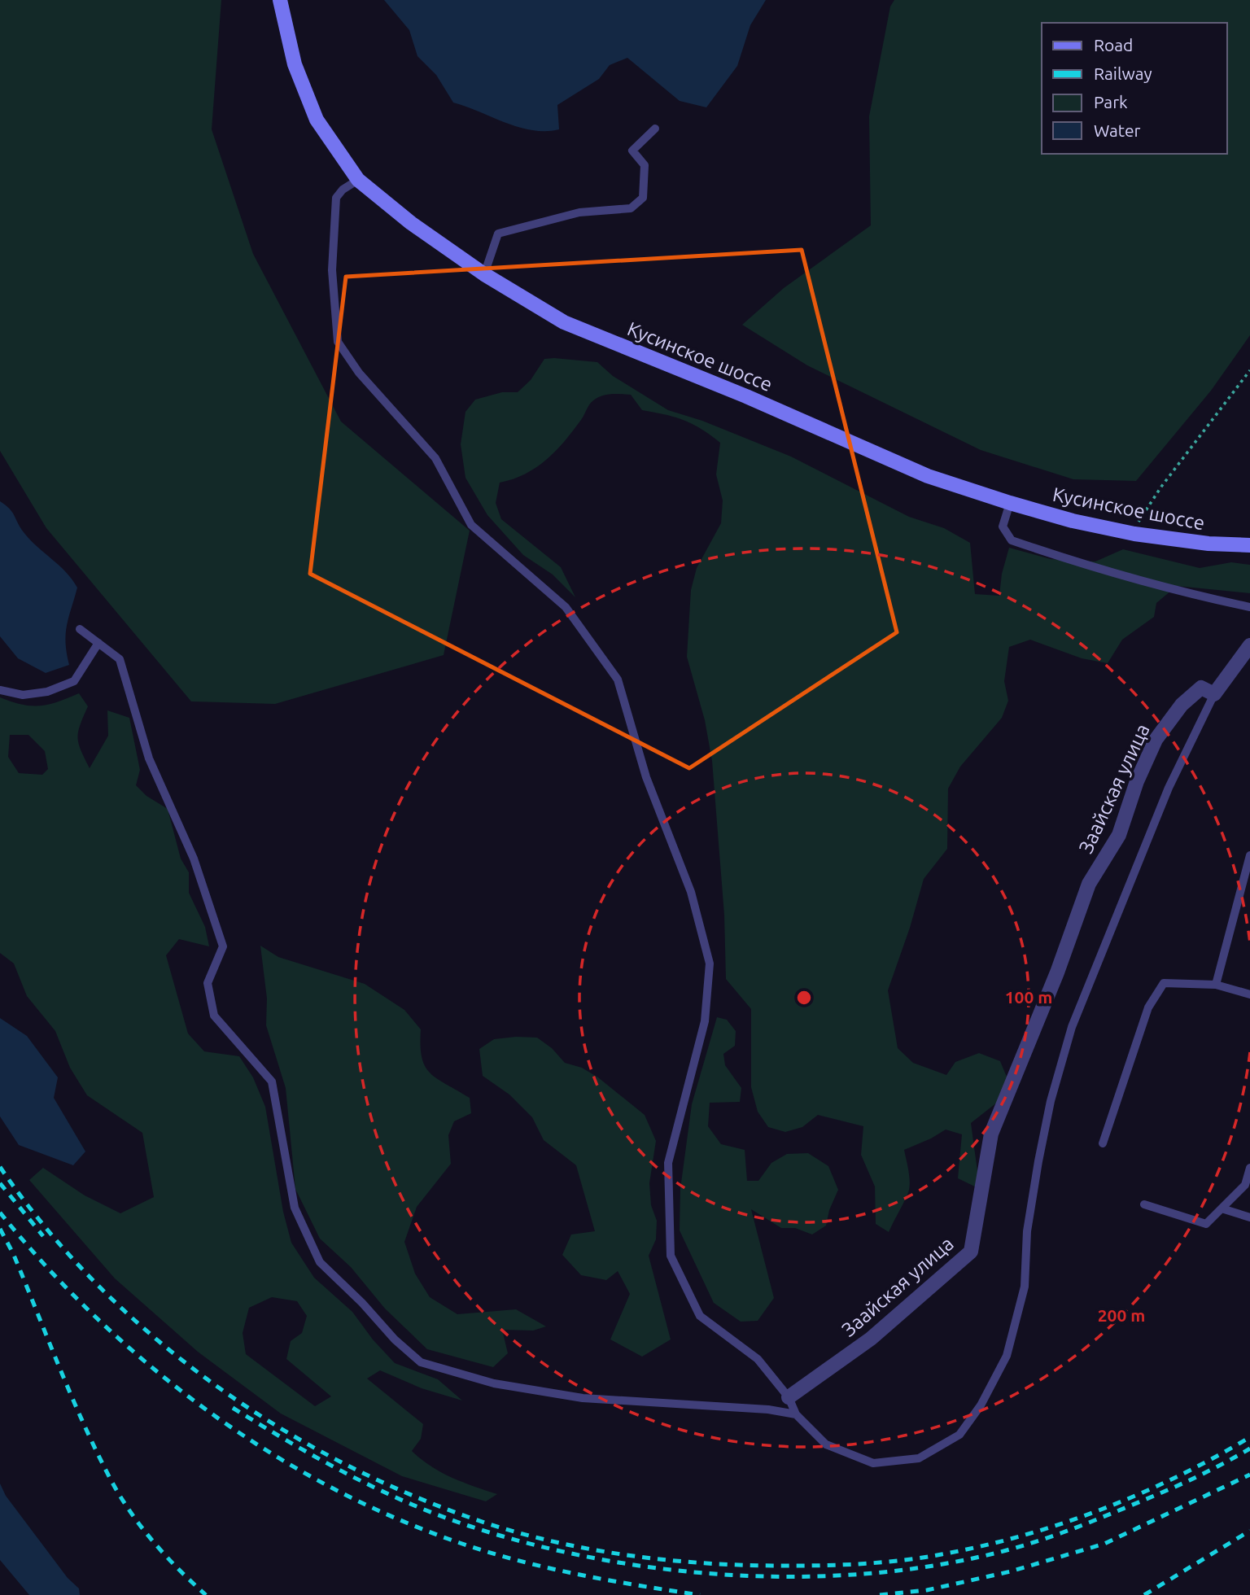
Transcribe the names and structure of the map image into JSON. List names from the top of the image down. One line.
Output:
{"streets":{"main road":["Кусинское шоссе"],"street":["Заайская улица"]},"legend":["Road","Railway","Park","Water"],"rings":["100 m","200 m"]}
